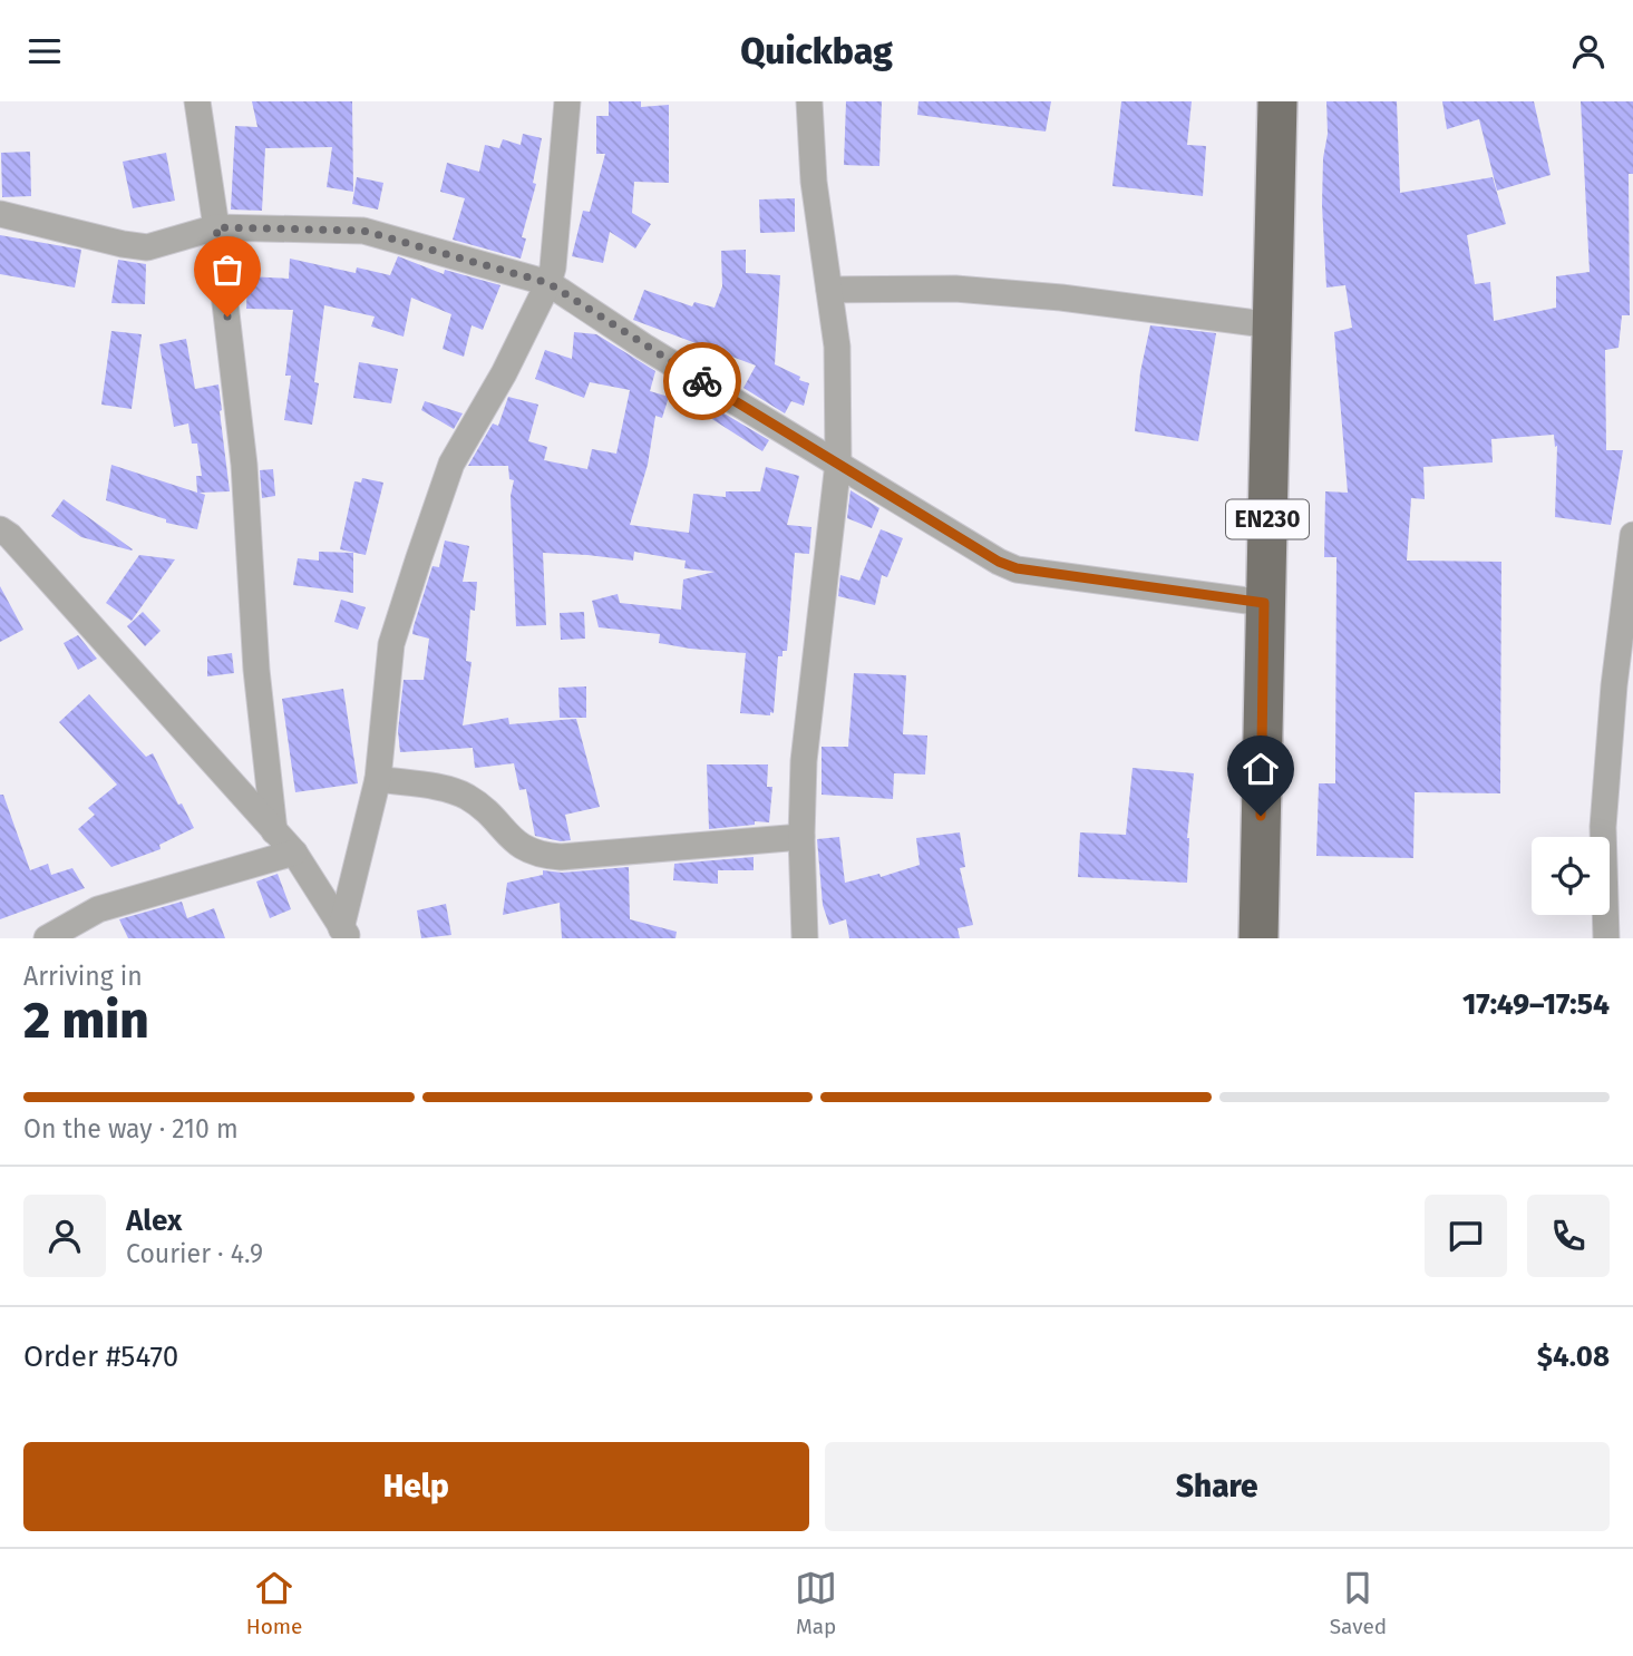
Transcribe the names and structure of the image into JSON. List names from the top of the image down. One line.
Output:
{"streets":{"main road":["EN230"]},"page":{"header":"Quickbag","heading":["2 min","Arriving in","17:49–17:54"],"panel":["Alex","Courier · 4.9","Order #5470","$4.08"],"bar":"On the way · 210 m","buttons":["Help","Share"],"tabs":["Home","Map","Saved"]}}
